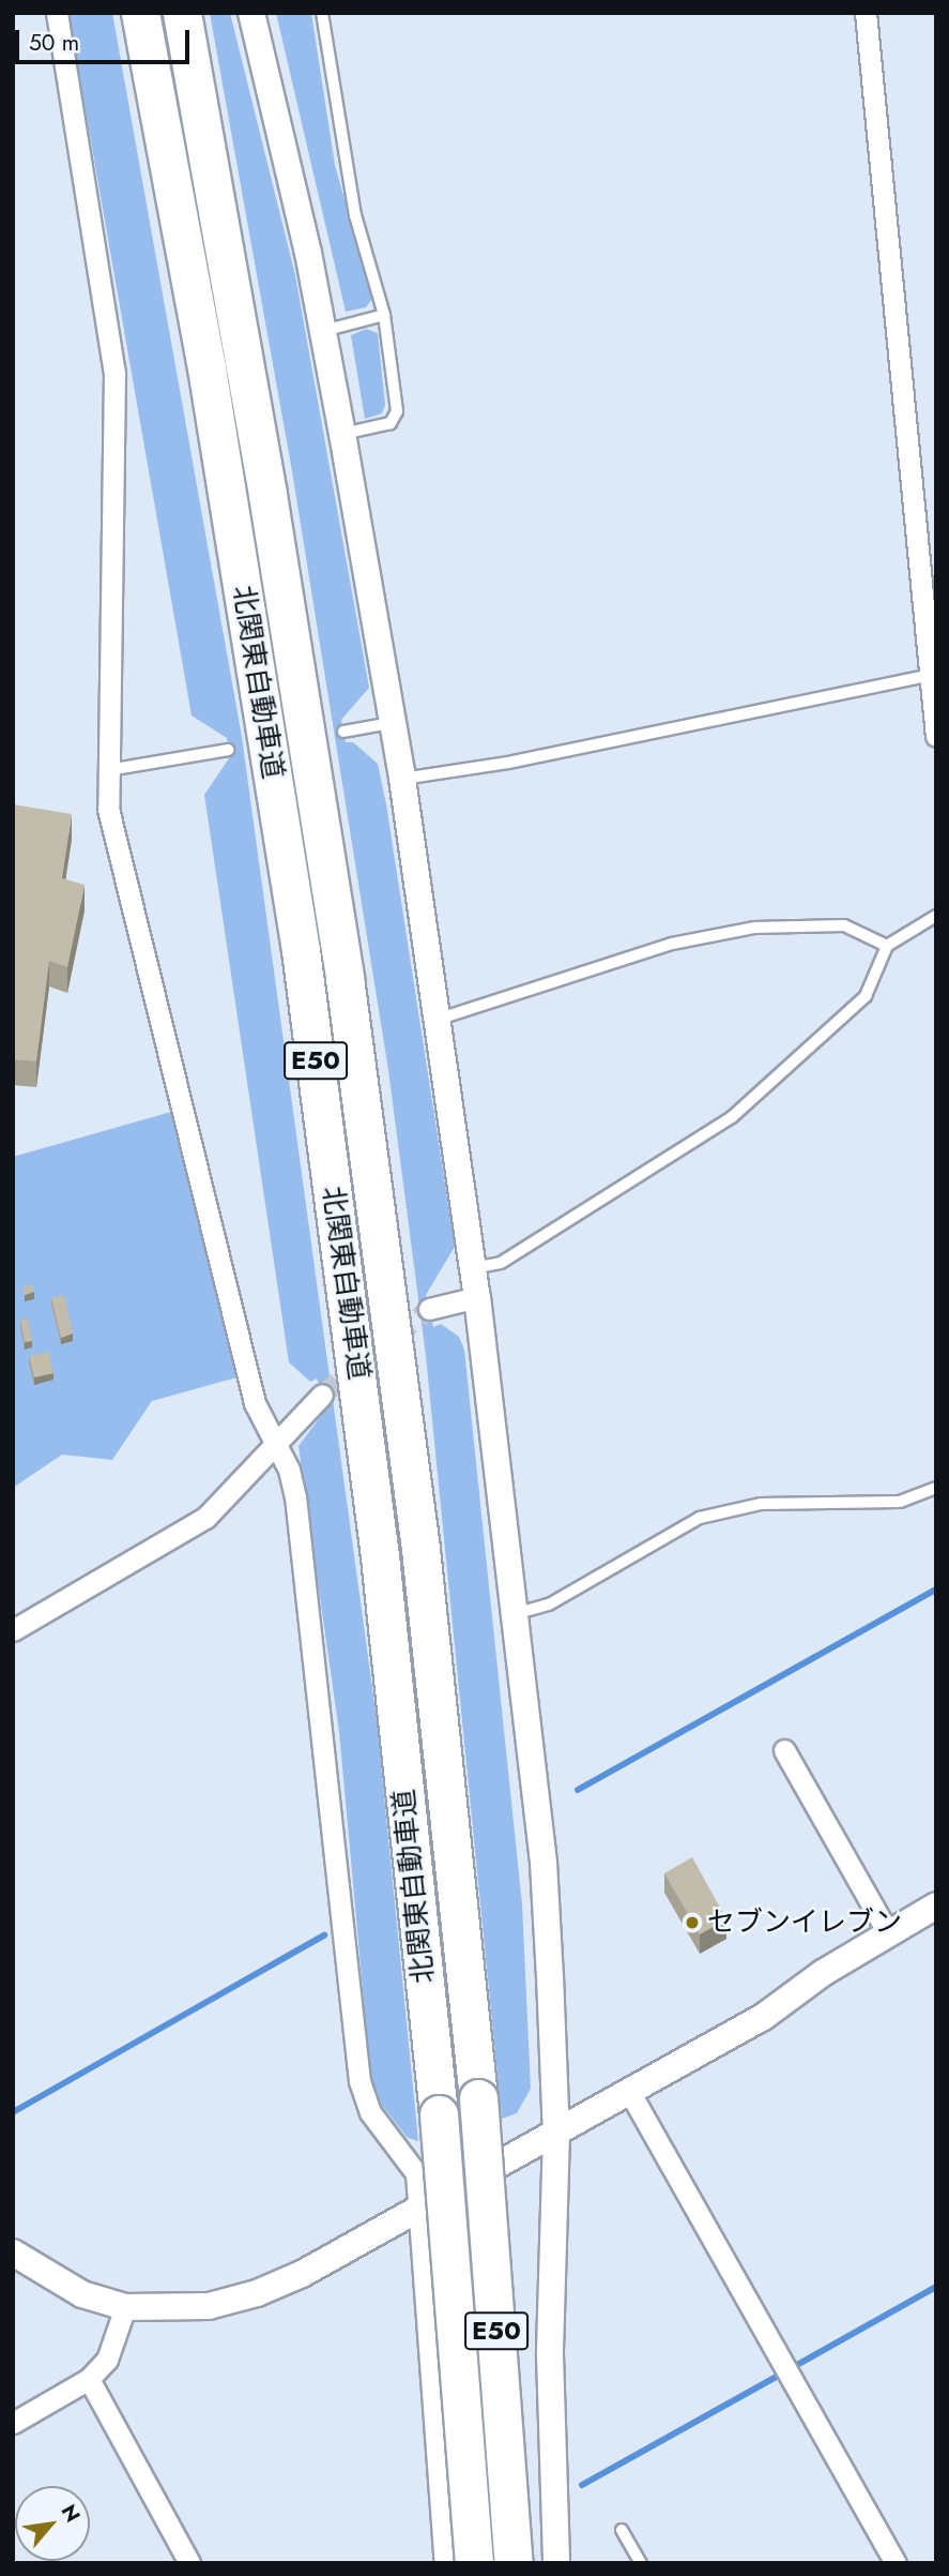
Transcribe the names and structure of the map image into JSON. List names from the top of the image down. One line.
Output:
{"streets":{"highway":["北関東自動車道","E50"]},"places":["セブンイレブン"],"scale_bar":"50 m","north":"top right"}
